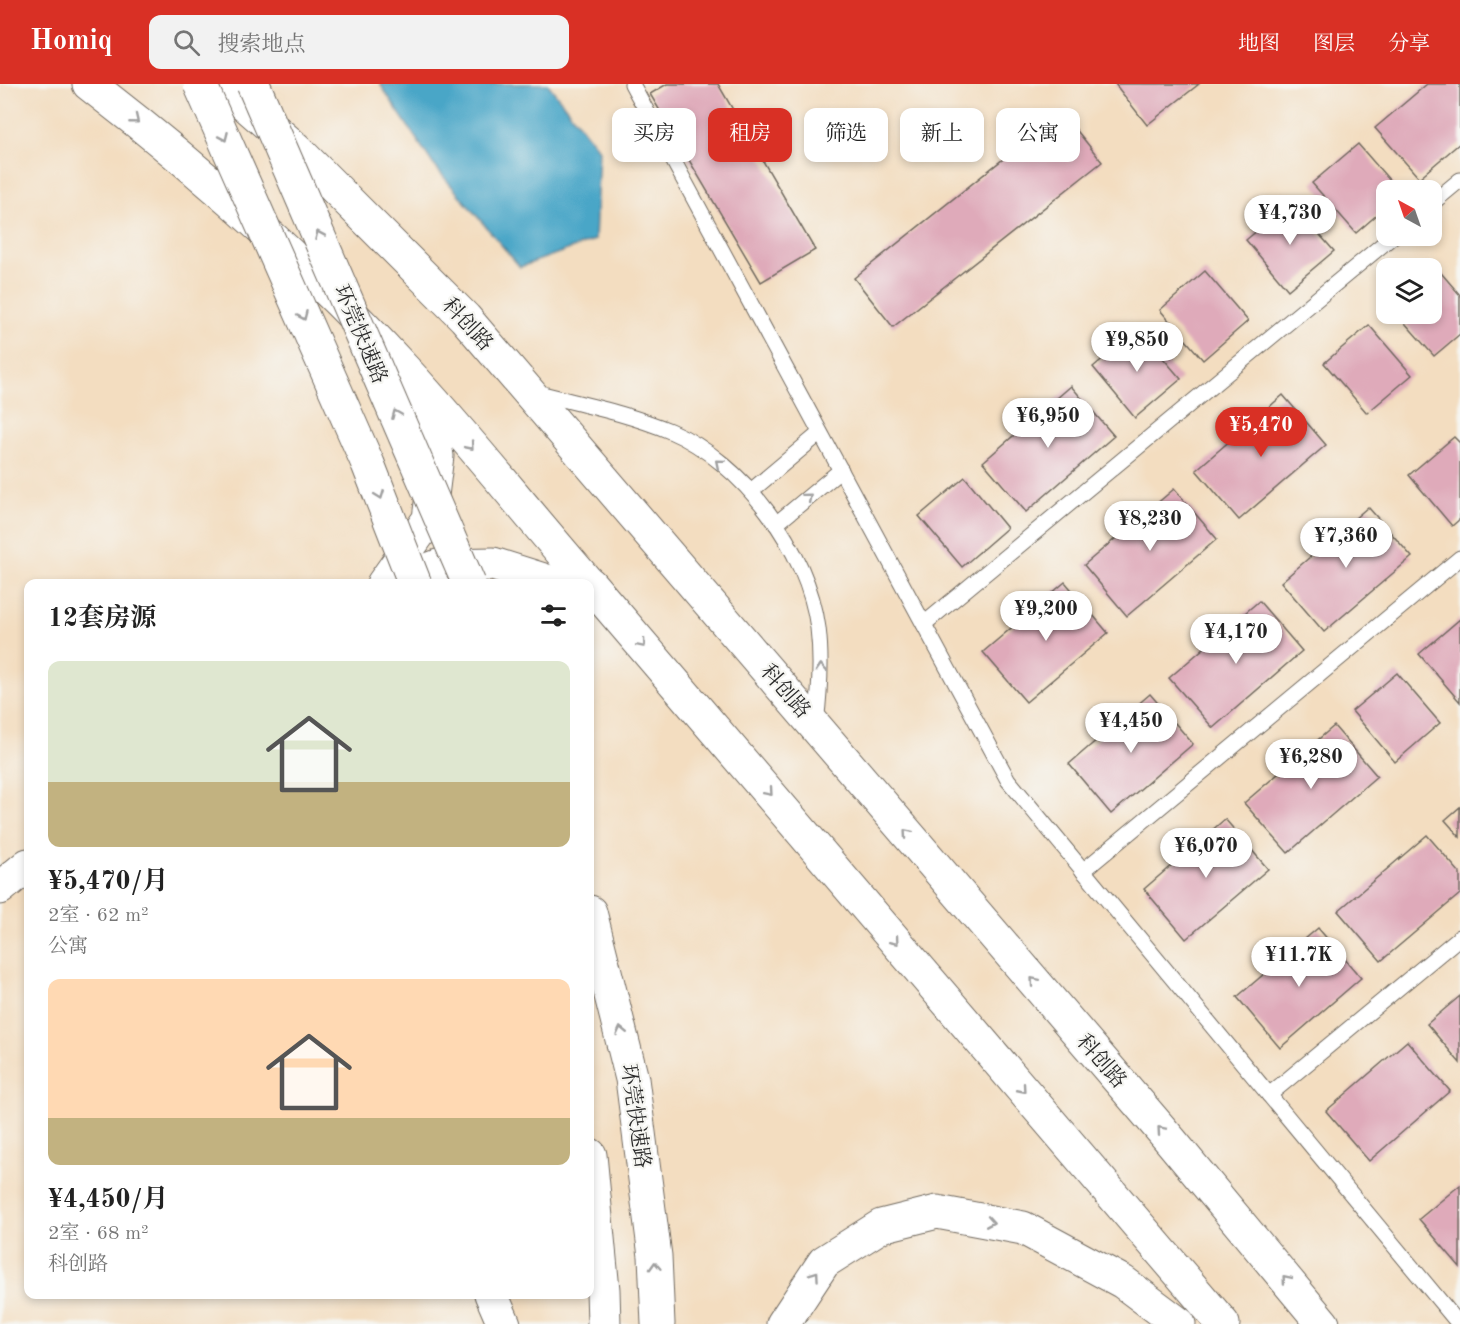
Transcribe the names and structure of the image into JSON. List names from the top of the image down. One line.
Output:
{"streets":{"main road":["科创路","环莞快速路"]},"north":"top left","page":{"header":"Homiq","search":"搜索地点","nav":["地图","图层","分享"],"chip":["买房","租房","筛选","新上","公寓"],"price":["¥4,730","¥9,850","¥6,950","¥5,470","¥8,230","¥7,360","¥9,200","¥4,170","¥4,450","¥6,280","¥6,070","¥11.7K"],"heading":"12套房源","list":[{"name":"¥5,470/月","note":"2室 · 62 m² · 公寓"},{"name":"¥4,450/月","note":"2室 · 68 m² · 科创路"}]}}
